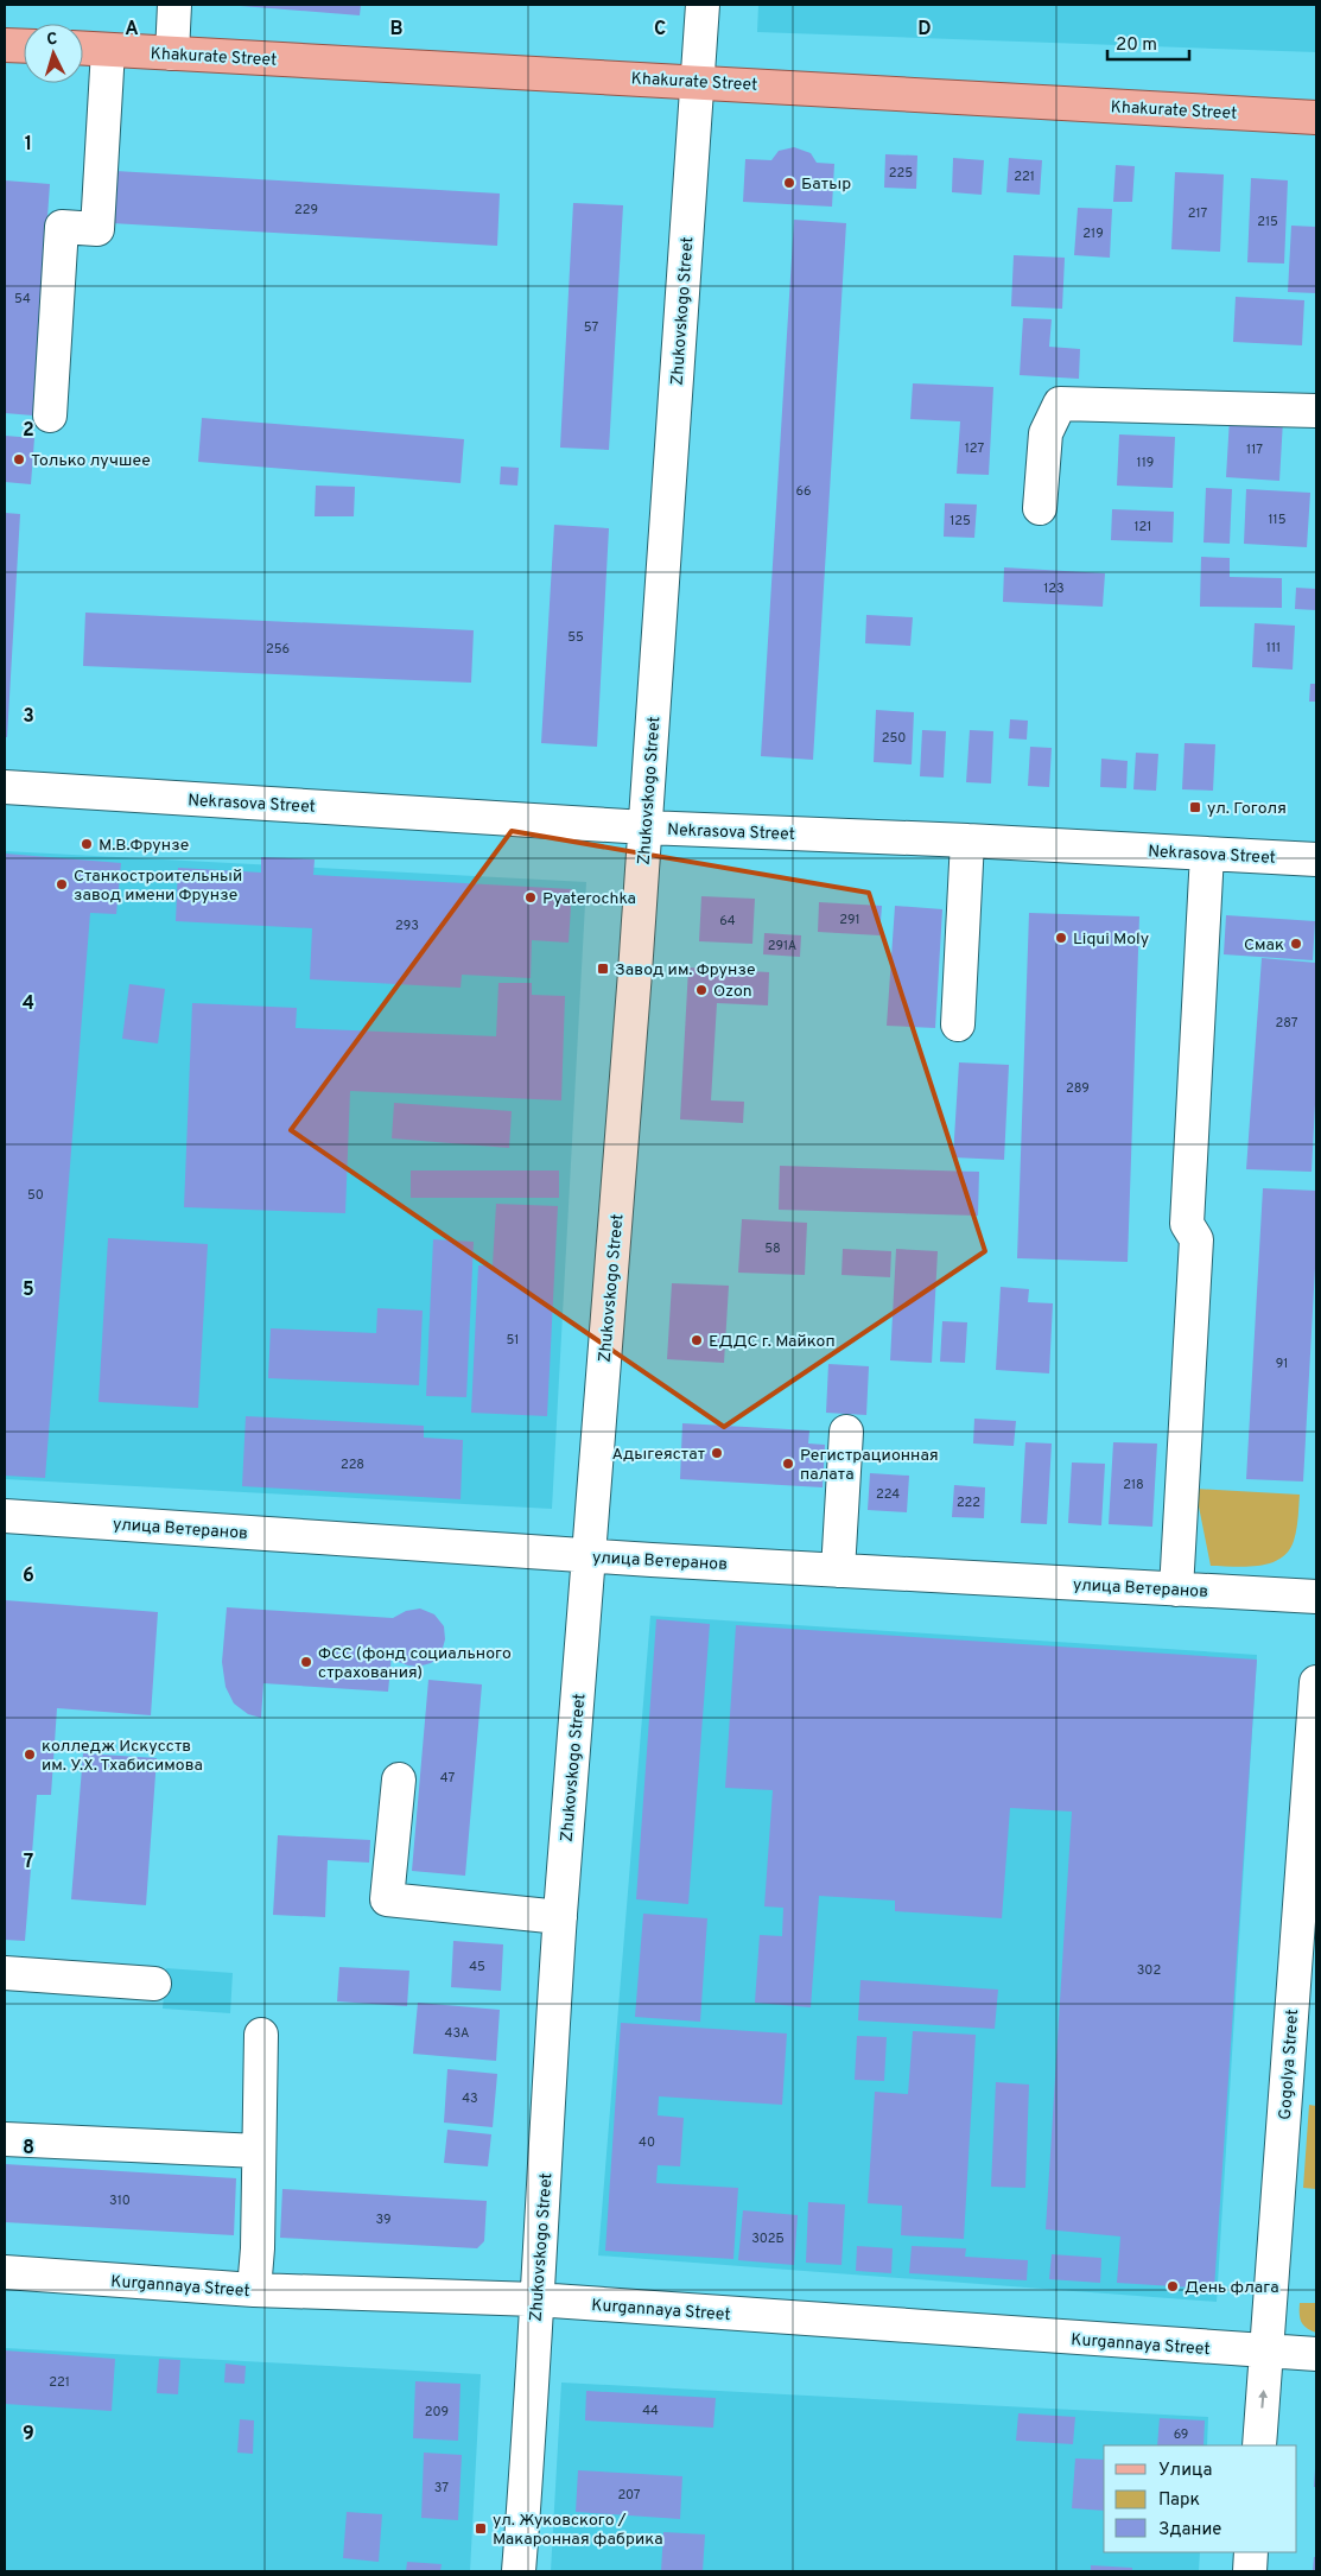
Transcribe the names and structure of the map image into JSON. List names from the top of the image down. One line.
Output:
{"streets":{"main road":["Khakurate Street"],"street":["Zhukovskogo Street","Nekrasova Street","улица Ветеранов","Gogolya Street","Kurgannaya Street"]},"crossings":[["Khakurate Street","Zhukovskogo Street"],["Zhukovskogo Street","Nekrasova Street"],["Zhukovskogo Street","улица Ветеранов"],["Zhukovskogo Street","Kurgannaya Street"],["Gogolya Street","Kurgannaya Street"]],"places":{"other":["Батыр","Только лучшее","М.В.Фрунзе","Станкостроительный завод имени Фрунзе","Pyaterochka","Liqui Moly","Смак","Ozon","ЕДДС г. Майкоп","Адыгеястат","Регистрационная палата","ФСС (фонд социального страхования)","колледж Искусств им. У.Х. Тхабисимова","День флага"],"transit":["ул. Гоголя","Завод им. Фрунзе","ул. Жуковского / Макаронная фабрика"]},"house_numbers":["225","221","229","217","215","219","54","57","127","117","119","66","115","125","121","123","55","111","256","250","291","64","293","291А","287","289","50","58","51","91","228","218","224","222","47","45","302","43А","43","40","310","39","302Б","221","44","209","69","37","207"],"legend":["Улица","Парк","Здание"],"scale_bar":"20 m","north":"top","grid":{"columns":["A","B","C","D"],"rows":["1","2","3","4","5","6","7","8","9"]}}
